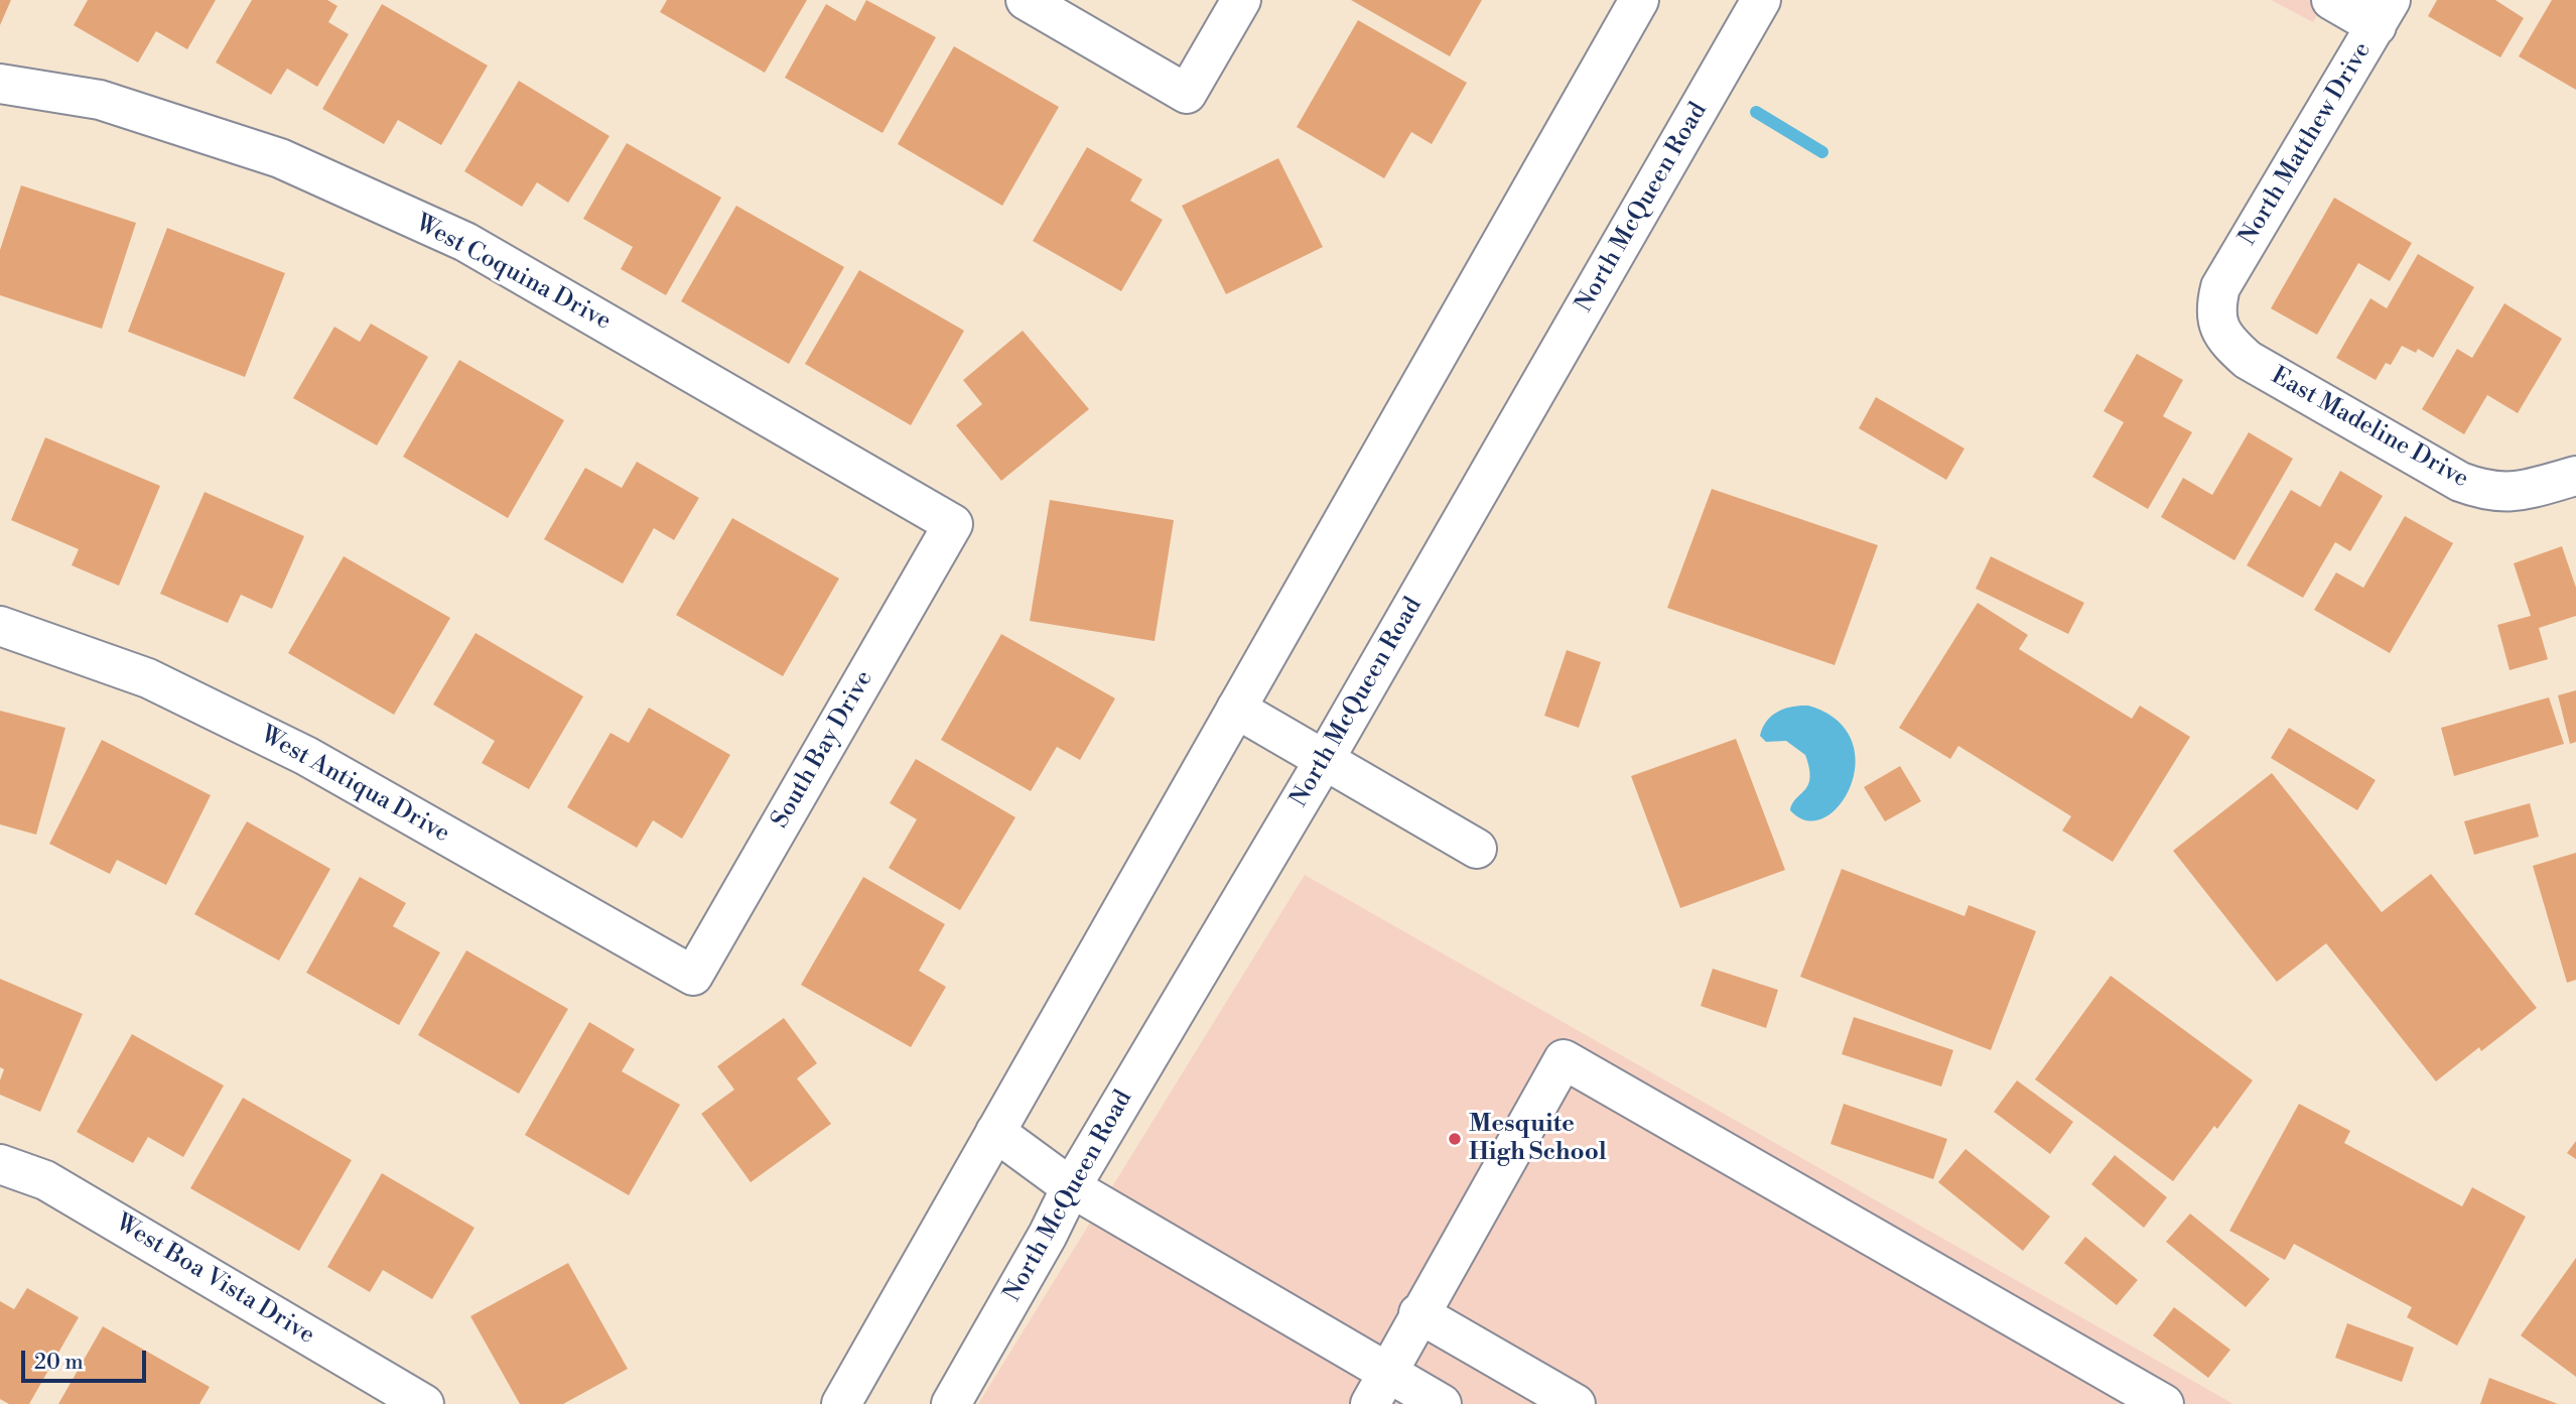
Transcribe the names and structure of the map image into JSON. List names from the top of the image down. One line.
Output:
{"streets":{"street":["North Matthew Drive","North McQueen Road","West Coquina Drive","East Madeline Drive","South Bay Drive","West Antiqua Drive","West Boa Vista Drive"]},"crossings":[["North Matthew Drive","East Madeline Drive"],["West Coquina Drive","South Bay Drive"],["South Bay Drive","West Antiqua Drive"]],"places":["Mesquite High School"],"scale_bar":"20 m"}
